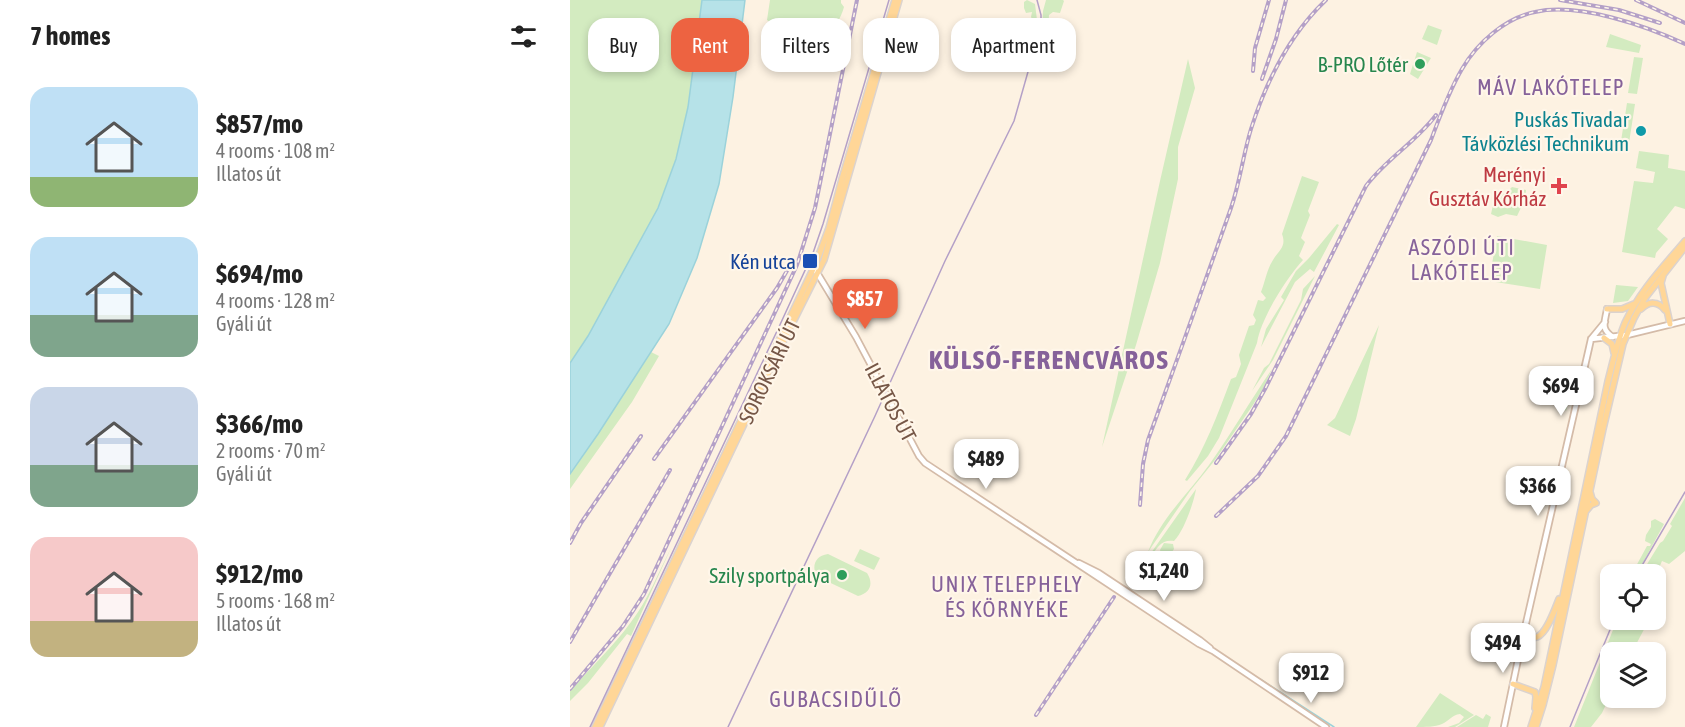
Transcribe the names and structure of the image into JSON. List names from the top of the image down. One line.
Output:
{"streets":{"main road":["SOROKSÁRI ÚT"],"street":["ILLATOS ÚT"]},"crossings":[["SOROKSÁRI ÚT","ILLATOS ÚT"]],"districts":["MÁV LAKÓTELEP","ASZÓDI ÚTI LAKÓTELEP","KÜLSŐ-FERENCVÁROS","UNIX TELEPHELY ÉS KÖRNYÉKE","GUBACSIDŰLŐ"],"places":{"other":["B-PRO Lőtér","Puskás Tivadar Távközlési Technikum","Szily sportpálya"],"health":["Merényi Gusztáv Kórház"],"transit":["Kén utca"]},"page":{"heading":"7 homes","chip":["Buy","Rent","Filters","New","Apartment"],"list":[{"name":"$857/mo","note":"4 rooms · 108 m² · Illatos út"},{"name":"$694/mo","note":"4 rooms · 128 m² · Gyáli út"},{"name":"$366/mo","note":"2 rooms · 70 m² · Gyáli út"},{"name":"$912/mo","note":"5 rooms · 168 m² · Illatos út"}],"price":["$857","$694","$489","$366","$1,240","$494","$912"]}}
